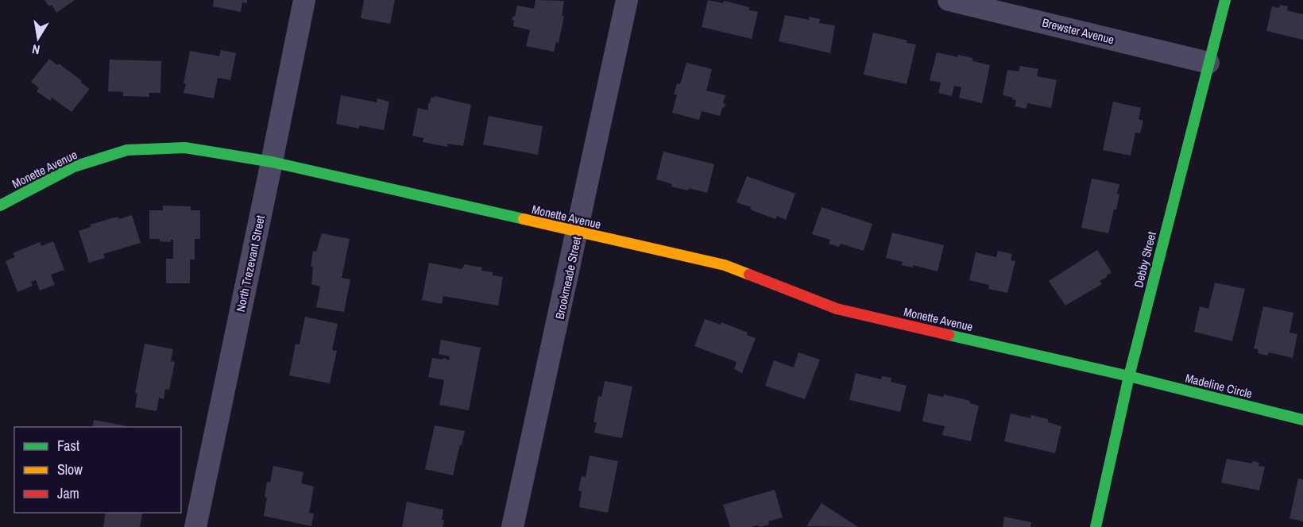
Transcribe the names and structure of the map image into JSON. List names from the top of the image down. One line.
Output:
{"streets":{"street":["Brewster Avenue","Monette Avenue","Debby Street","North Trezevant Street","Brookmeade Street","Madeline Circle"]},"crossings":[["Brewster Avenue","Debby Street"],["Monette Avenue","Debby Street"],["Monette Avenue","North Trezevant Street"],["Monette Avenue","Brookmeade Street"],["Monette Avenue","Madeline Circle"],["Debby Street","Madeline Circle"]],"legend":["Fast","Slow","Jam"],"north":"bottom"}
